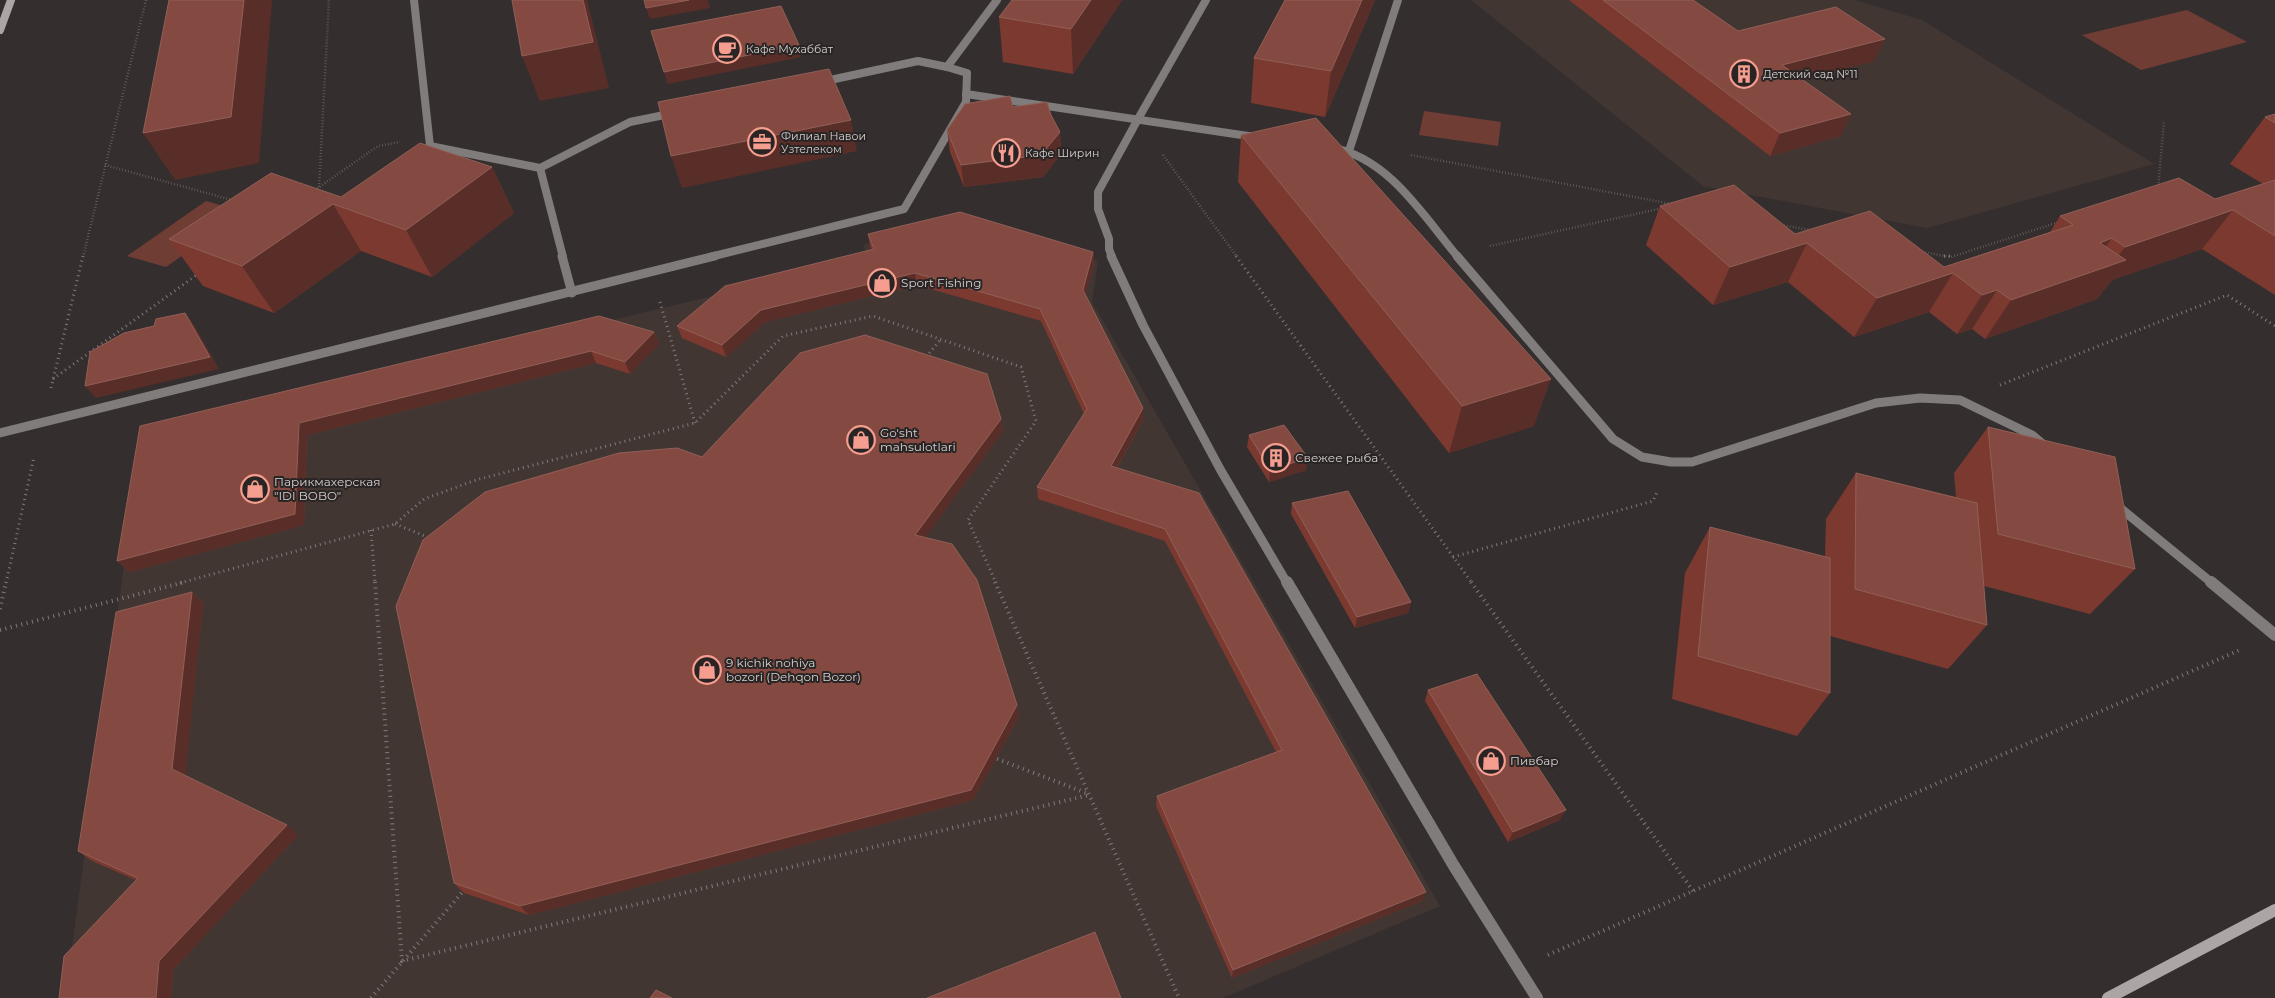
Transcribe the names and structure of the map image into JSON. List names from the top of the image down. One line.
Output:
{"places":{"cafe":["Кафе Мухаббат"],"building":["Детский сад №11","Свежее рыба"],"office":["Филиал Навои Узтелеком"],"restaurant":["Кафе Ширин"],"shop":["Sport Fishing","Go'sht mahsulotlari","Парикмахерская \"IDI BOBO\"","9 kichik nohiya bozori (Dehqon Bozor)","Пивбар"]}}
